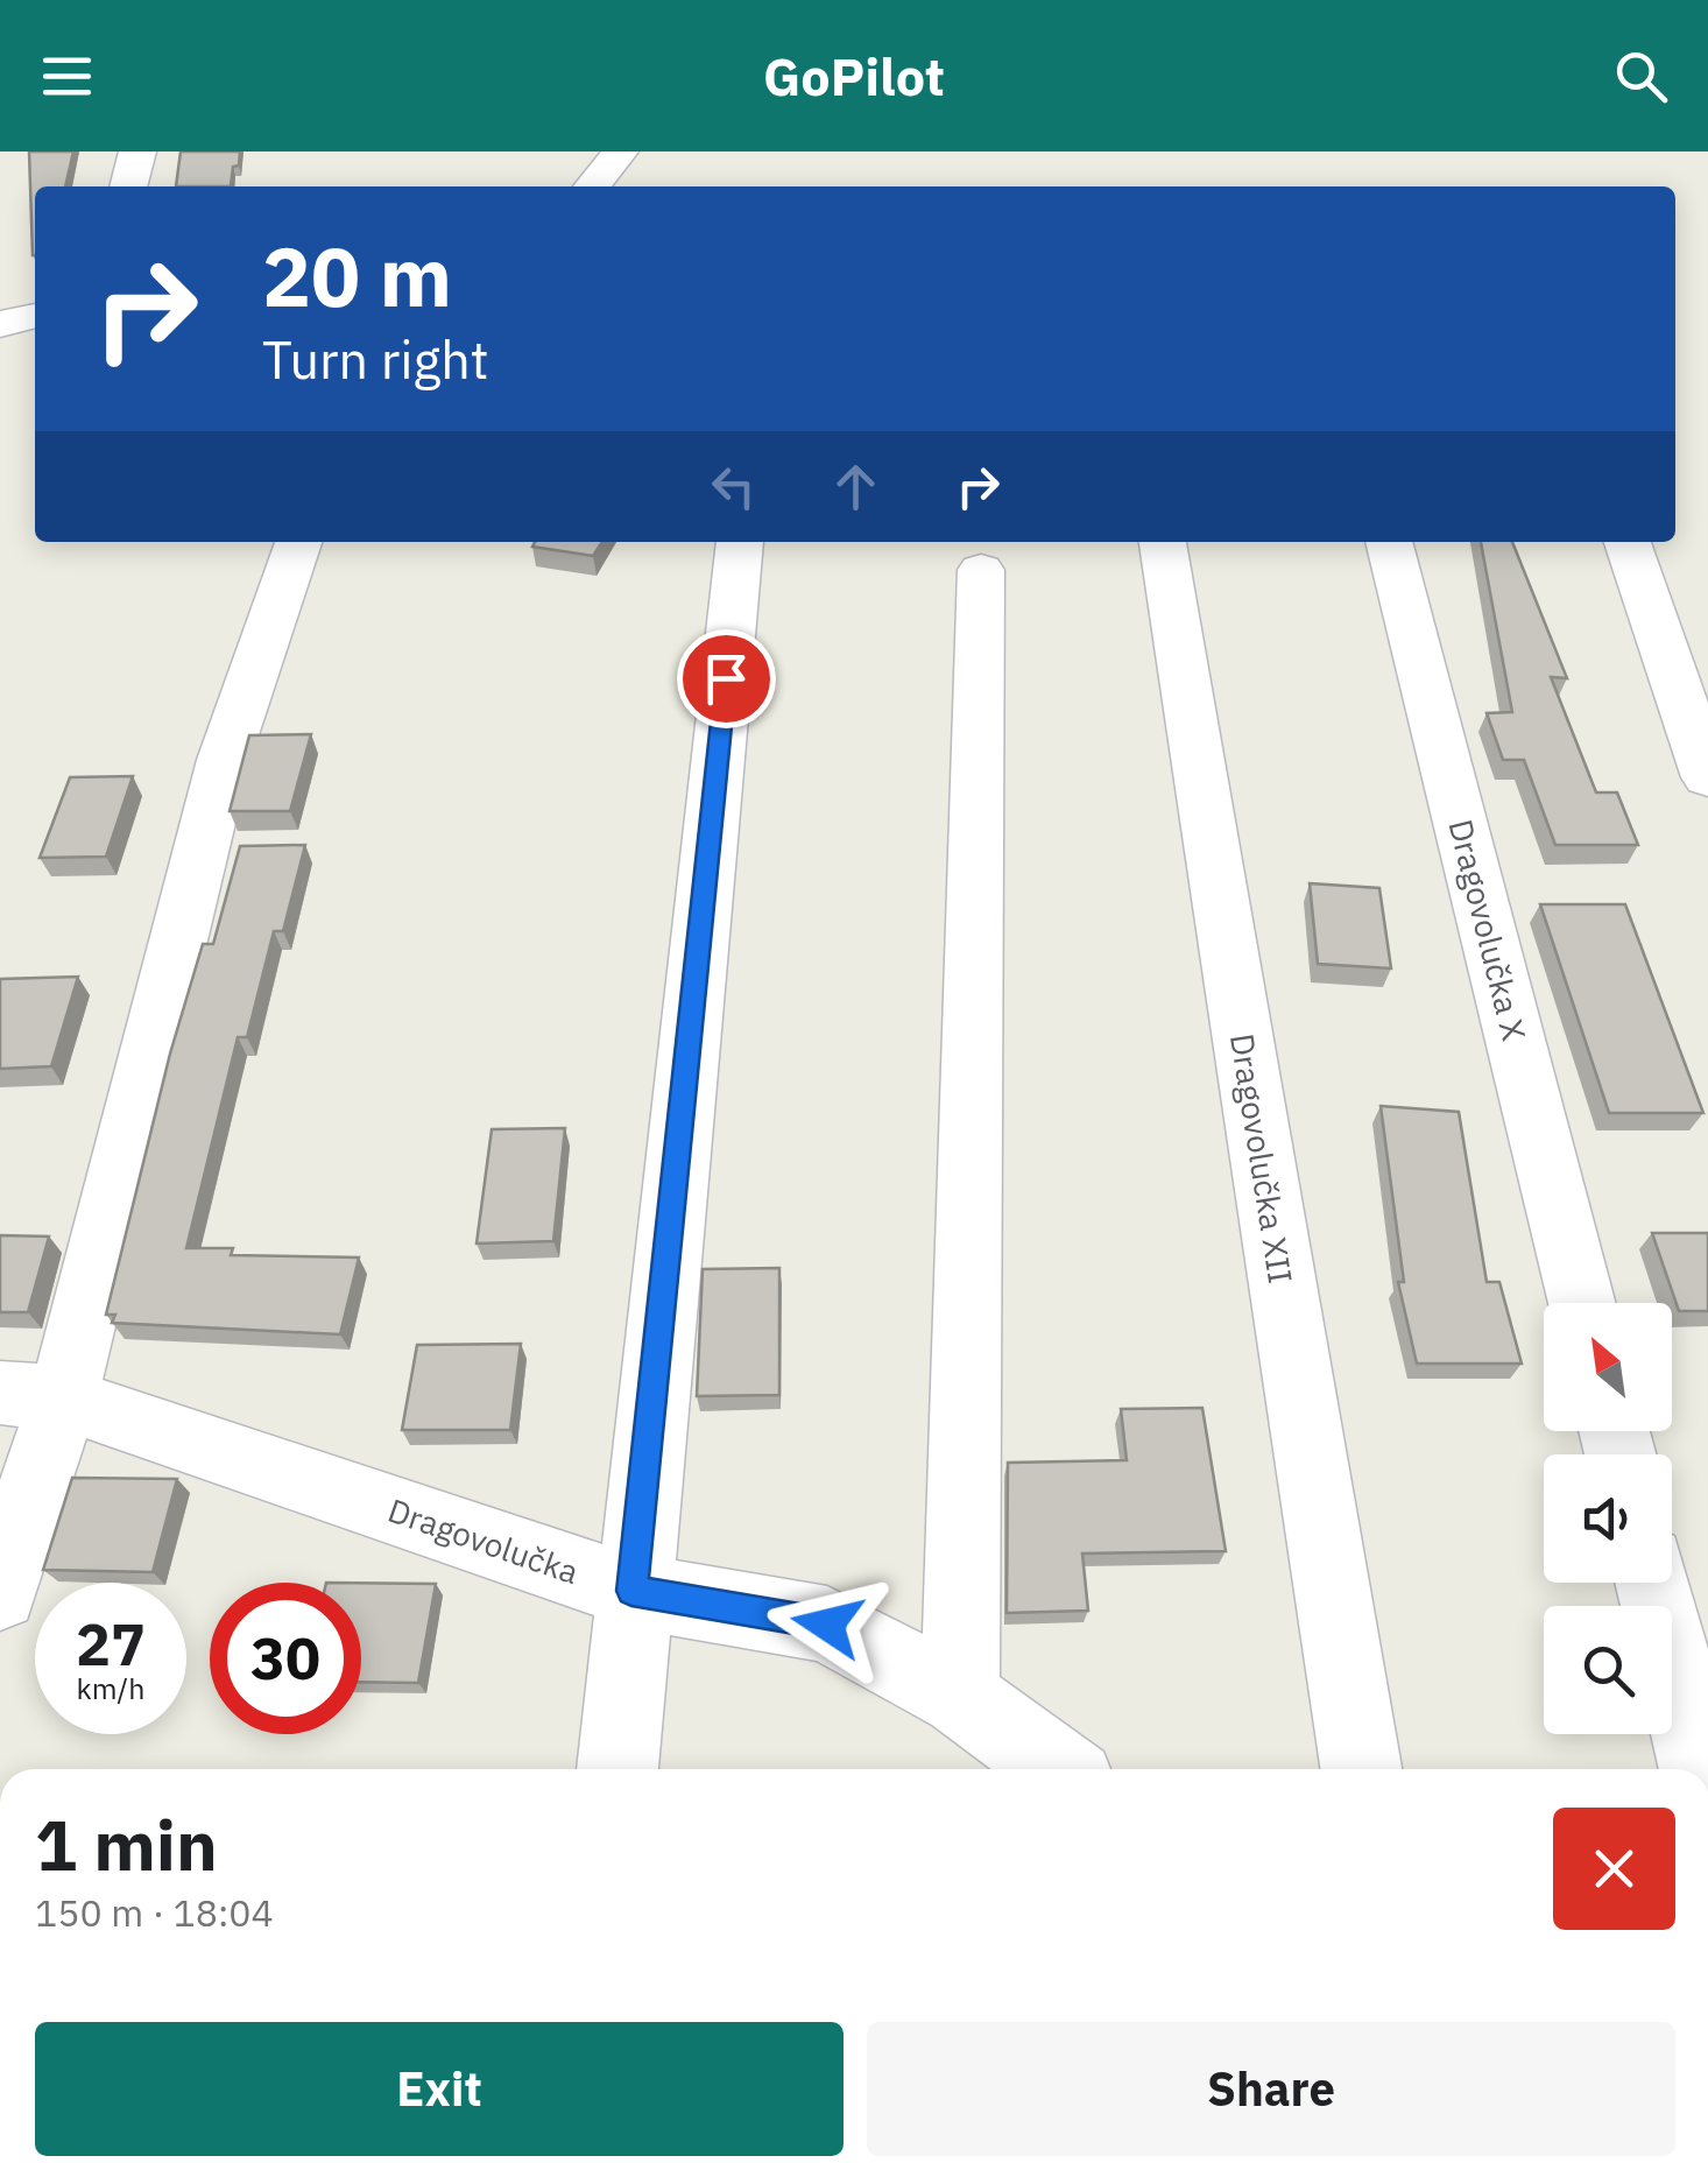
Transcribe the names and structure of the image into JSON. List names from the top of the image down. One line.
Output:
{"streets":{"street":["Dragovolučka X","Dragovolučka XII","Dragovolučka"]},"north":"top left","page":{"header":"GoPilot","turn":["20 m","Turn right"],"speed":"27 km/h","limit":"30","heading":["1 min","150 m · 18:04"],"buttons":["Exit","Share"]}}
